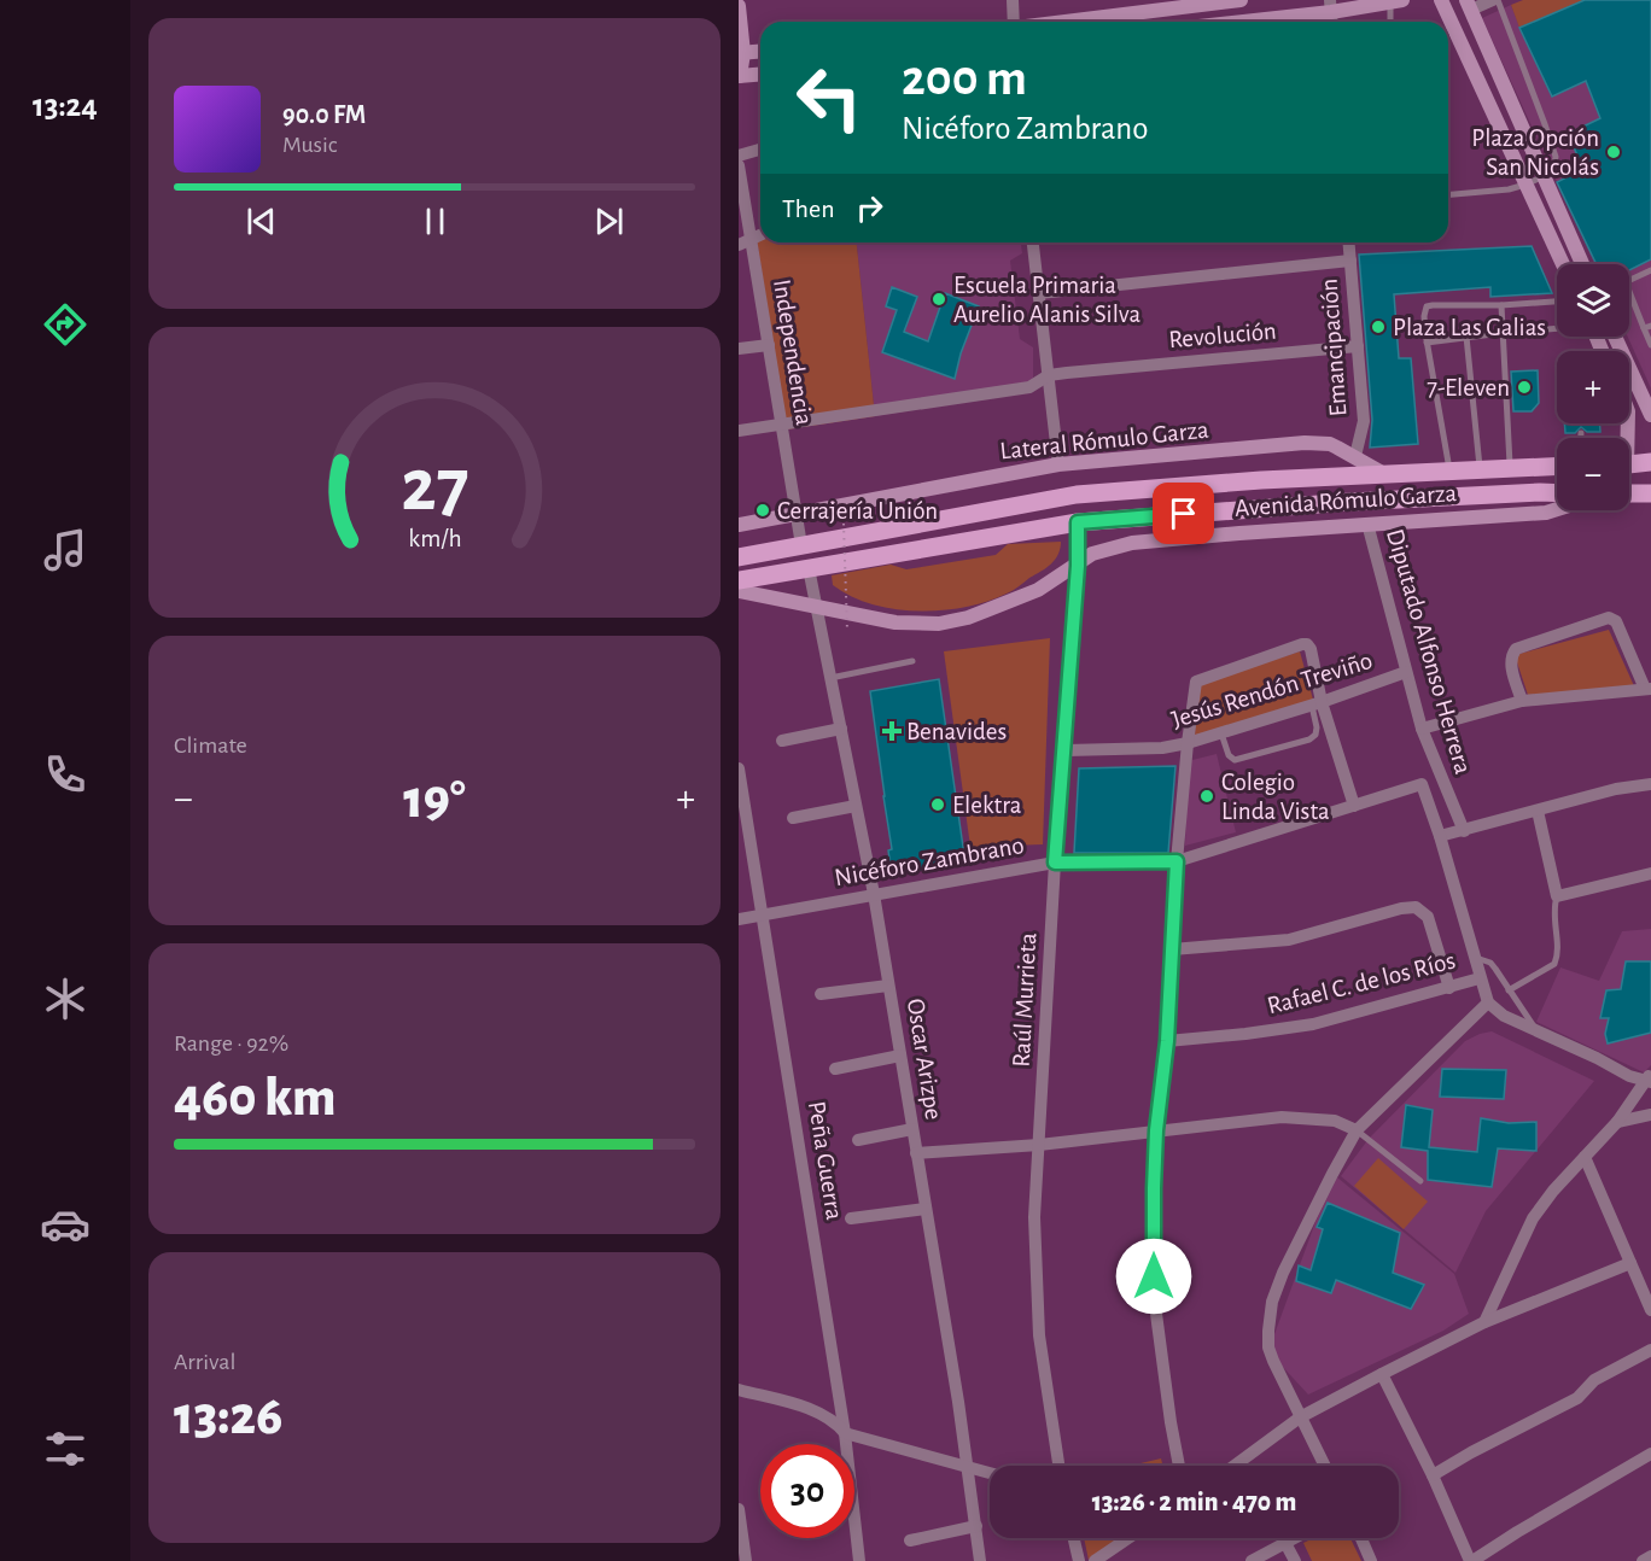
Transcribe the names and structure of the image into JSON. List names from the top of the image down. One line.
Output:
{"streets":{"main road":["Avenida Rómulo Garza"],"street":["Revolución","Emancipación","Independencia","Lateral Rómulo Garza","Diputado Alfonso Herrera","Jesús Rendón Treviño","Nicéforo Zambrano","Rafael C. de los Ríos","Raúl Murrieta","Oscar Arizpe","Peña Guerra"]},"crossings":[["Revolución","Emancipación"],["Revolución","Independencia"],["Emancipación","Lateral Rómulo Garza"],["Independencia","Lateral Rómulo Garza"],["Independencia","Avenida Rómulo Garza"],["Lateral Rómulo Garza","Avenida Rómulo Garza"],["Avenida Rómulo Garza","Diputado Alfonso Herrera"],["Avenida Rómulo Garza","Raúl Murrieta"],["Avenida Rómulo Garza","Oscar Arizpe"],["Diputado Alfonso Herrera","Jesús Rendón Treviño"],["Diputado Alfonso Herrera","Nicéforo Zambrano"],["Diputado Alfonso Herrera","Rafael C. de los Ríos"],["Jesús Rendón Treviño","Raúl Murrieta"],["Nicéforo Zambrano","Raúl Murrieta"],["Nicéforo Zambrano","Oscar Arizpe"],["Nicéforo Zambrano","Peña Guerra"]],"places":{"other":["Plaza Opción San Nicolás","Escuela Primaria Aurelio Alanis Silva","Plaza Las Galias","7-Eleven","Cerrajería Unión","Colegio Linda Vista","Elektra"],"health":["Benavides"]},"page":{"tabs":"13:24","turn":["200 m","Nicéforo Zambrano"],"song":["90.0 FM","Music"],"then":"Then","map_buttons":["+","−"],"tile":["Climate",["Range · 92%","460 km"],["Arrival","13:26"]],"heat":["−","19°","+"],"limit":"30","trip":"13:26 · 2 min · 470 m","gauge":["27","km/h"]}}
